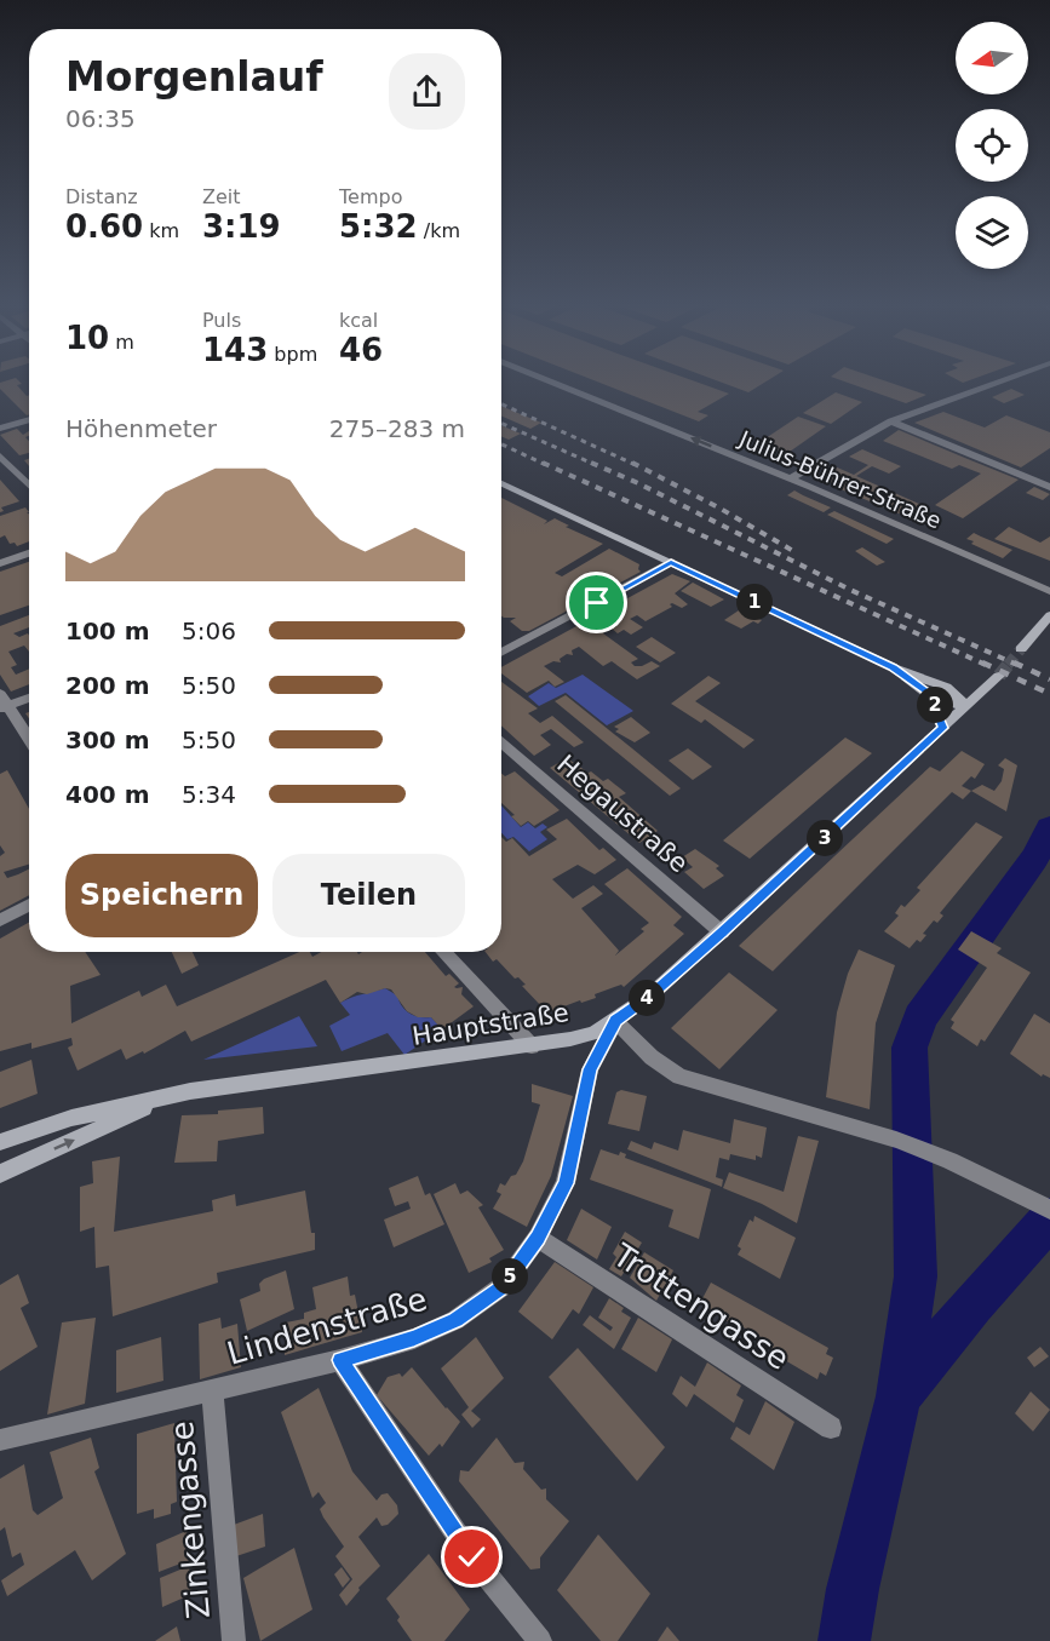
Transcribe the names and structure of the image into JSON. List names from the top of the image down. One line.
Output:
{"streets":{"main road":["Hauptstraße"],"street":["Julius-Bührer-Straße","Hegaustraße","Trottengasse","Lindenstraße","Zinkengasse"]},"crossings":[["Hegaustraße","Hauptstraße"],["Hauptstraße","Lindenstraße"],["Trottengasse","Lindenstraße"],["Lindenstraße","Zinkengasse"]],"one_way":["Julius-Bührer-Straße"],"north":"left","page":{"heading":["Morgenlauf","06:35"],"stats":[["Distanz","0.60 km"],["Zeit","3:19"],["Tempo","5:32 /km"],["10 m"],["Puls","143 bpm"],["kcal","46"]],"chart":["Höhenmeter","275–283 m"],"pins":["1","2","3","4","5"],"list":[{"name":"100 m","note":"5:06"},{"name":"200 m","note":"5:50"},{"name":"300 m","note":"5:50"},{"name":"400 m","note":"5:34"}],"buttons":["Speichern","Teilen"]}}
